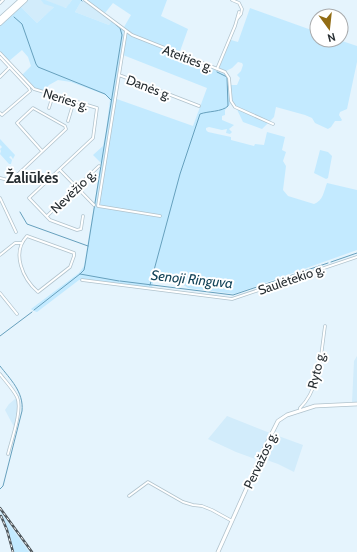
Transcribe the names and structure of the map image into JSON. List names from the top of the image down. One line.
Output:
{"streets":{"main road":["Pervažos g."],"street":["Ateities g.","Danės g.","Neries g.","Nevėžio g.","Saulėtekio g.","Ryto g."]},"crossings":[["Ateities g.","Danės g."],["Neries g.","Nevėžio g."],["Ryto g.","Pervažos g."]],"districts":["Žaliūkės"],"water":["Senoji Ringuva"],"north":"bottom"}
